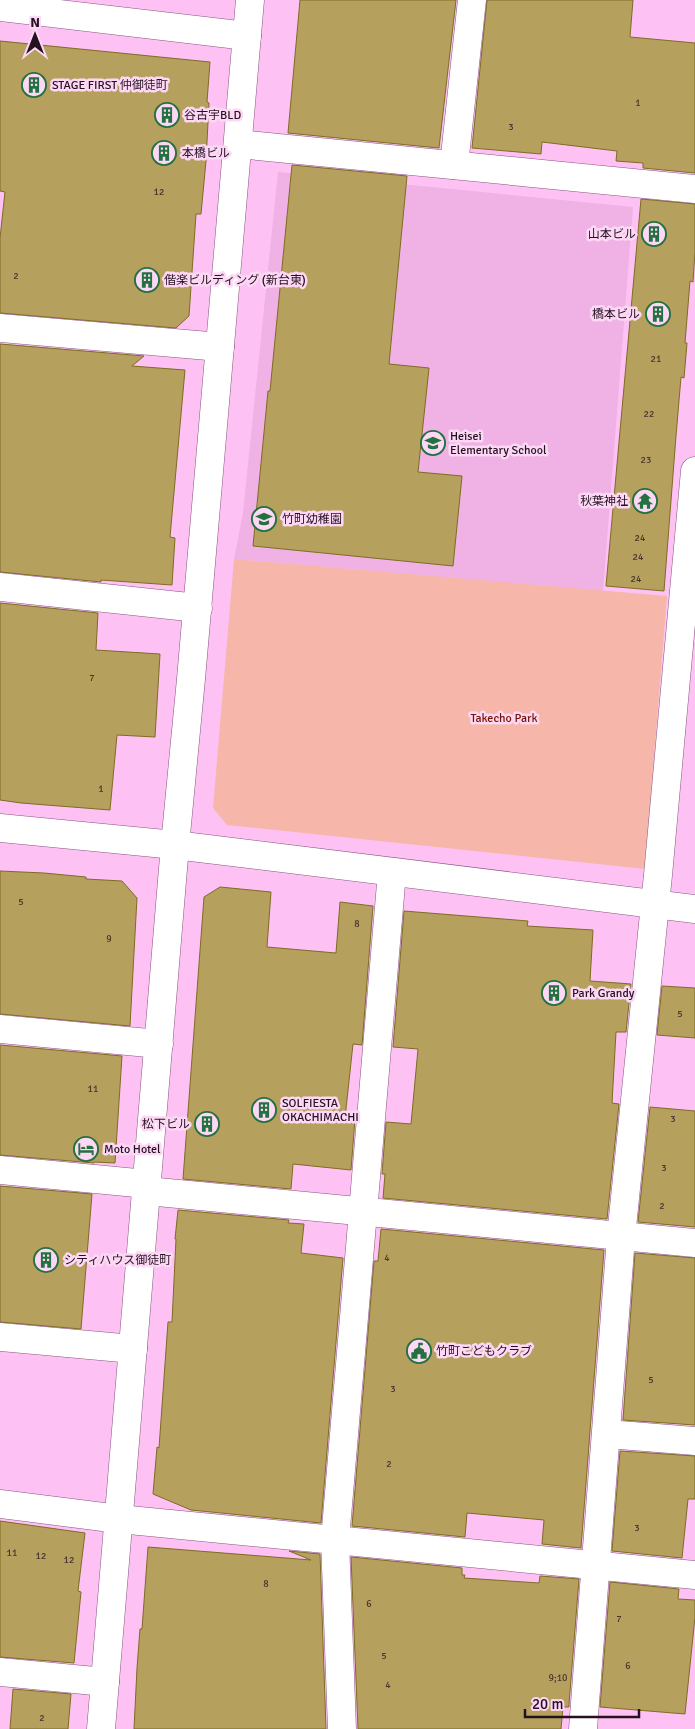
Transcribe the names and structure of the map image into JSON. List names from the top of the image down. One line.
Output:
{"parks":["Takecho Park"],"places":{"building":["STAGE FIRST 仲御徒町","谷古宇BLD","本橋ビル","山本ビル","偕楽ビルディング (新台東)","橋本ビル","Park Grandy","SOLFIESTA OKACHIMACHI","松下ビル","シティハウス御徒町"],"school or university":["Heisei Elementary School","竹町幼稚園"],"temple":["秋葉神社"],"hotel":["Moto Hotel"],"public building":["竹町こどもクラブ"]},"house_numbers":["1","3","12","2","21","22","23","24","24","24","7","1","5","8","9","5","11","3","3","2","4","5","3","2","3","11","12","12","8","6","7","5","6","9;10","4","2"],"scale_bar":"20 m","north":"top"}
